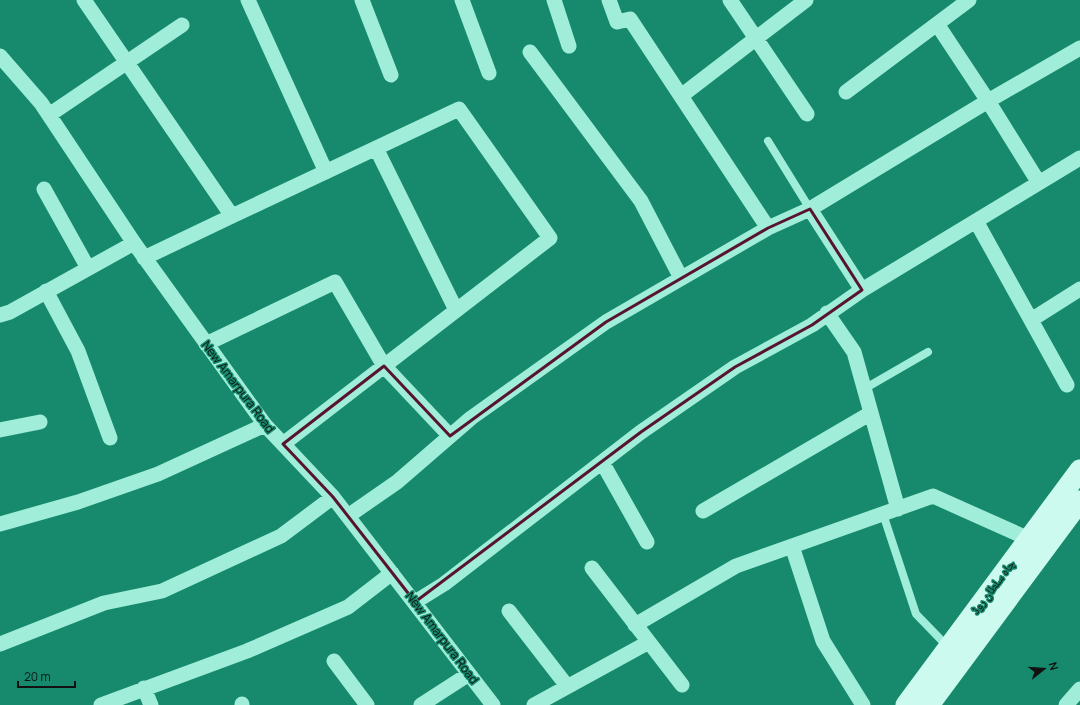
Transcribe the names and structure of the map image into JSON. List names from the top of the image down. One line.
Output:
{"streets":{"main road":["چاہ سلطان روڈ"],"street":["New Amarpura Road"]},"scale_bar":"20 m","north":"right"}
